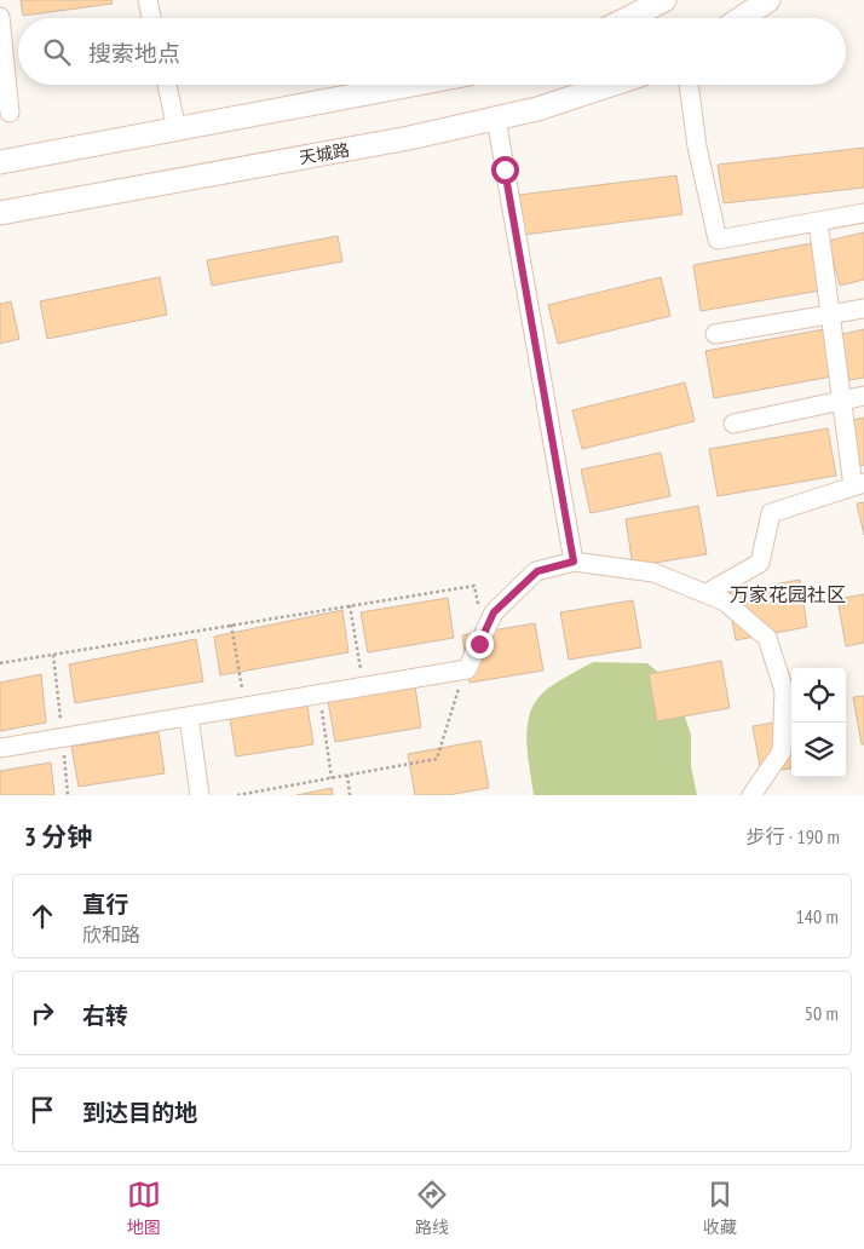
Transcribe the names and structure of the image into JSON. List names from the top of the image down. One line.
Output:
{"streets":{"main road":["天城路"]},"districts":["万家花园社区"],"page":{"search":"搜索地点","heading":["3 分钟","步行 · 190 m"],"list":[["直行","欣和路","140 m"],["右转","50 m"],"到达目的地"],"nav":["地图","路线","收藏"]}}
